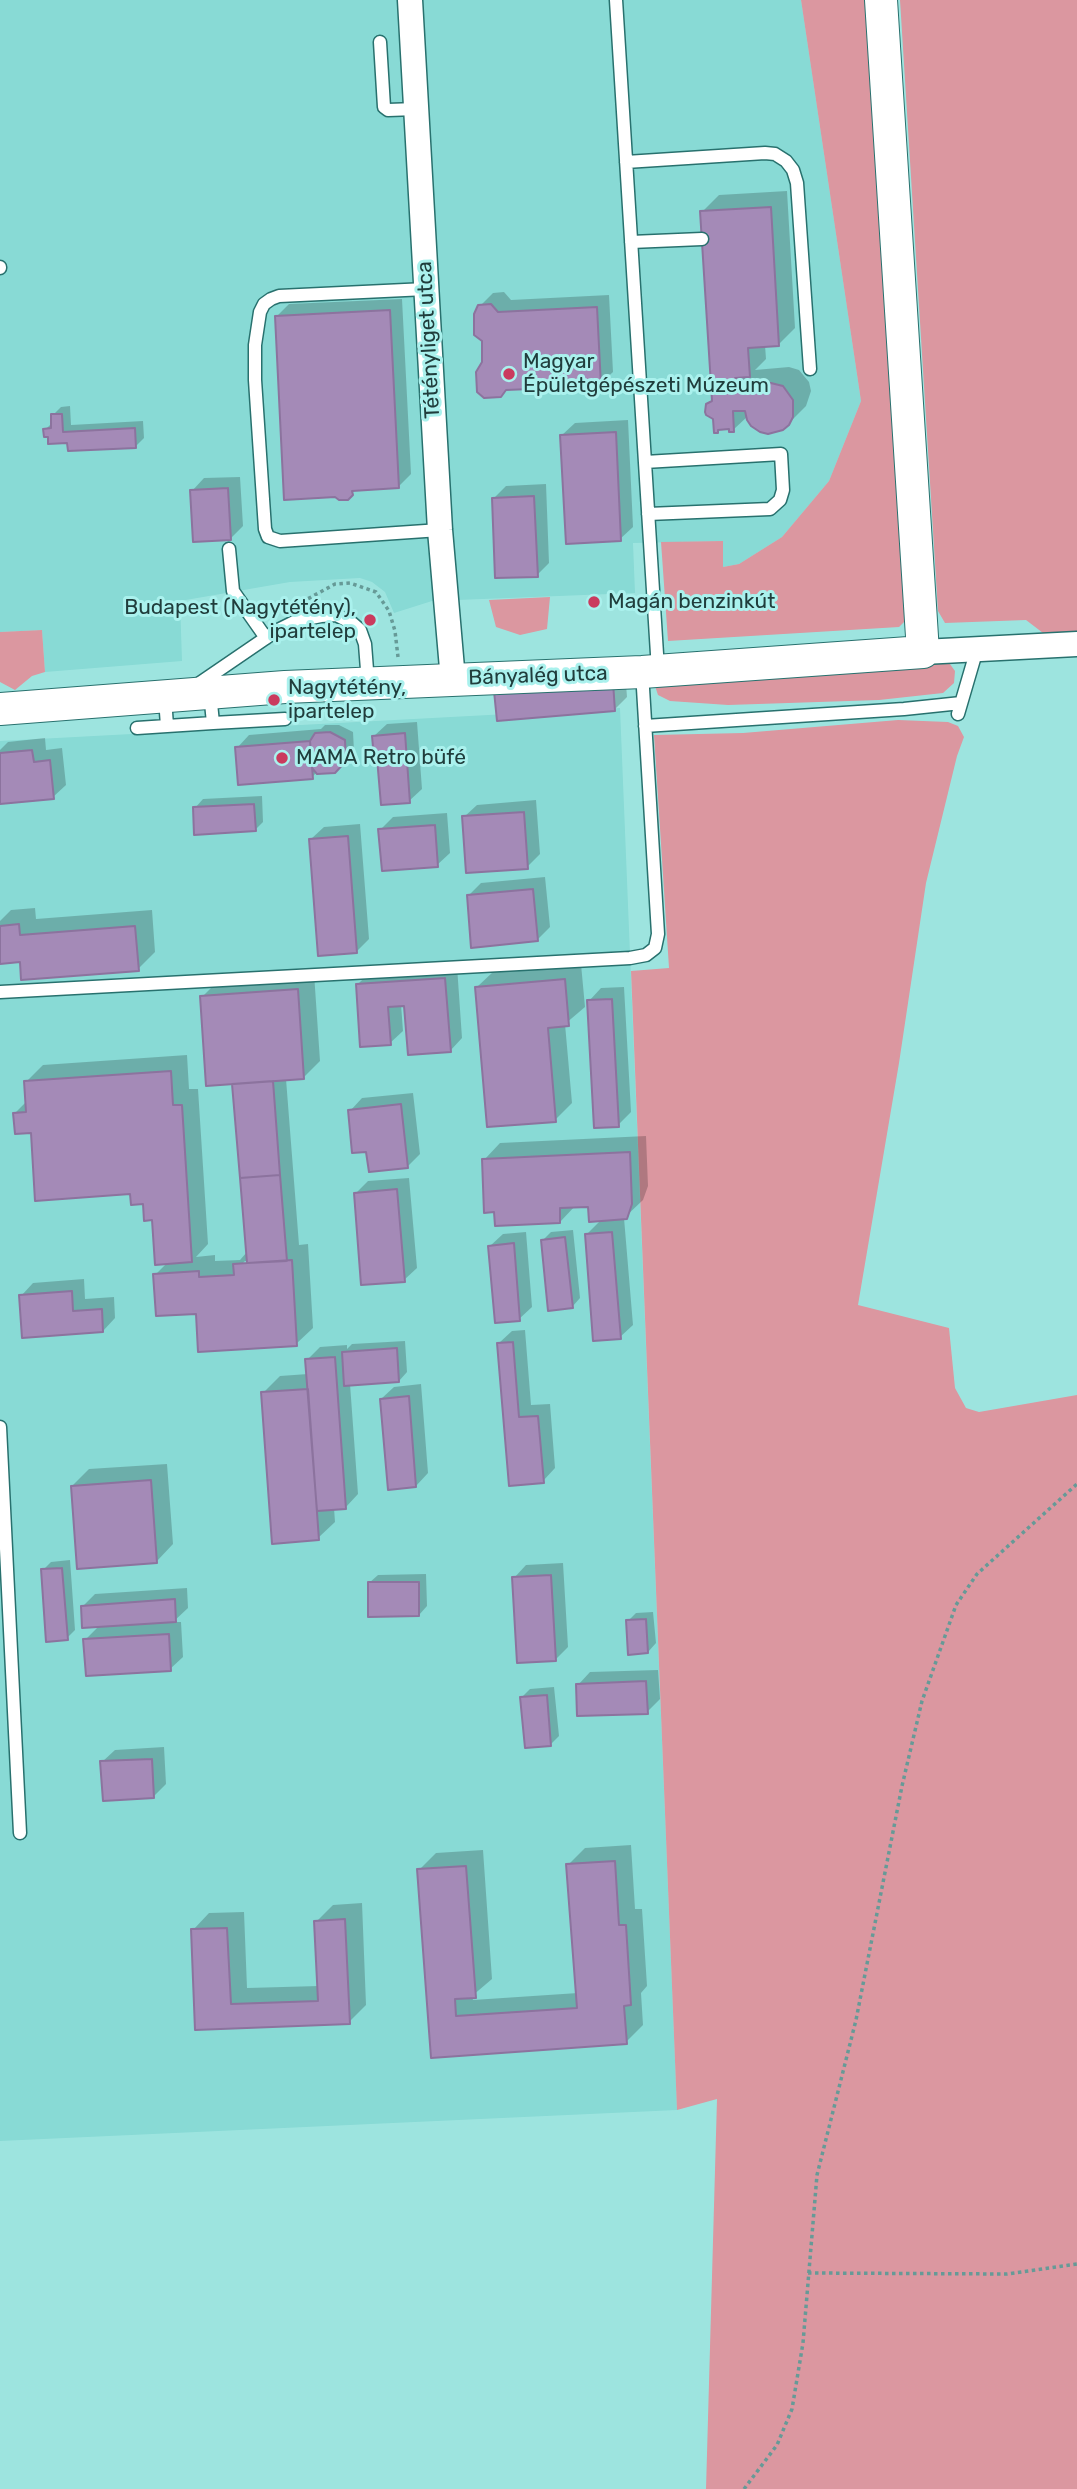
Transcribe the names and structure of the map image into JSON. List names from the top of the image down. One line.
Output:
{"streets":{"street":["Tétényliget utca","Bányalég utca"]},"crossings":[["Tétényliget utca","Bányalég utca"]],"places":["Magyar Épületgépészeti Múzeum","Magán benzinkút","Budapest (Nagytétény), ipartelep","Nagytétény, ipartelep","MAMA Retro büfé"]}
